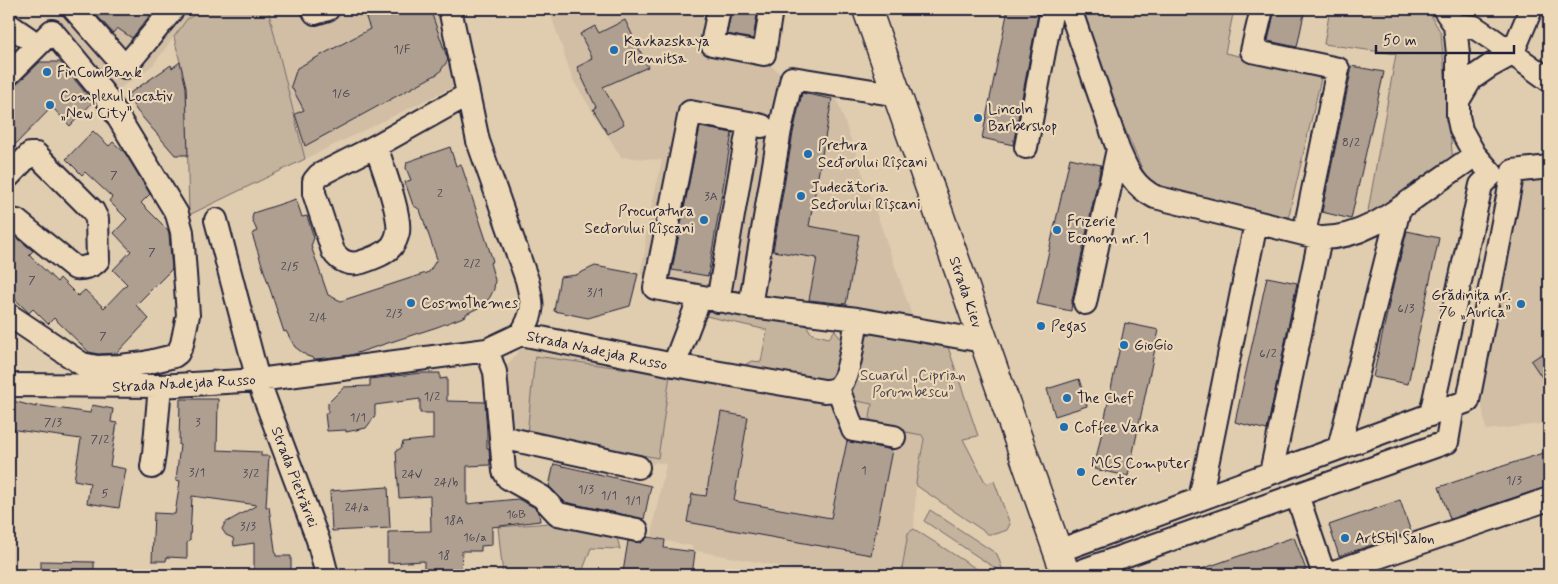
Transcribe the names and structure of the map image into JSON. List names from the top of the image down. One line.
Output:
{"streets":{"main road":["Strada Kiev"],"street":["Strada Nadejda Russo","Strada Pietrăriei"]},"crossings":[["Strada Nadejda Russo","Strada Pietrăriei"]],"parks":["Scuarul „Ciprian Porumbescu”"],"places":["Kavkazskaya Plennitsa","FinComBank","Complexul Locativ „New City”","Lincoln Barbershop","Pretura Sectorului Rîșcani","Judecătoria Sectorului Rîșcani","Procuratura Sectorului Rîșcani","Frizerie Econom nr. 1","CosmoThemes","Grădinița nr. 76 „Aurica”","Pegas","GioGio","The Chef","Coffee Varka","MCS Computer Center","ArtStil Salon"],"house_numbers":["1/F","1/G","8/2","7","2","3A","7","2/2","2/5","7","3/1","6/3","2/3","2/4","7","6/2","1/2","1/1","7/3","3","7/2","1","3/1","3/2","24V","1/3","24/b","1/3","5","1/1","1/1","24/a","16B","18A","3/3","16/a","18"],"scale_bar":"50 m"}
